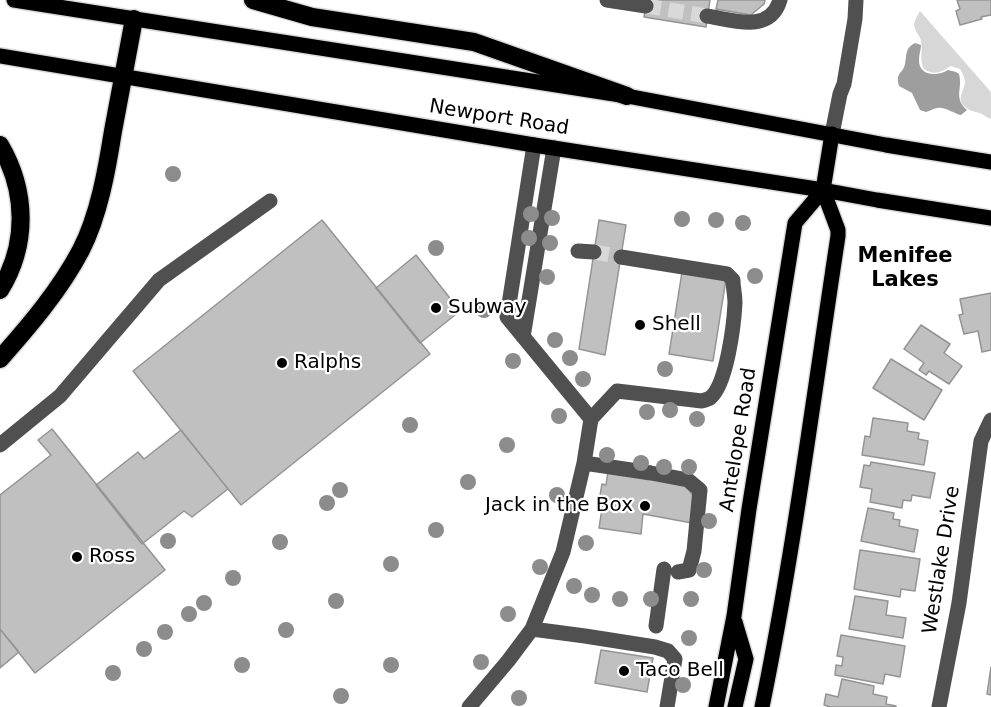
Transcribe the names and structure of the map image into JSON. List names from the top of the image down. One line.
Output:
{"streets":{"main road":["Newport Road","Antelope Road"],"street":["Westlake Drive"]},"crossings":[["Newport Road","Antelope Road"]],"districts":["Menifee Lakes"],"places":["Subway","Shell","Ralphs","Jack in the Box","Ross","Taco Bell"]}
